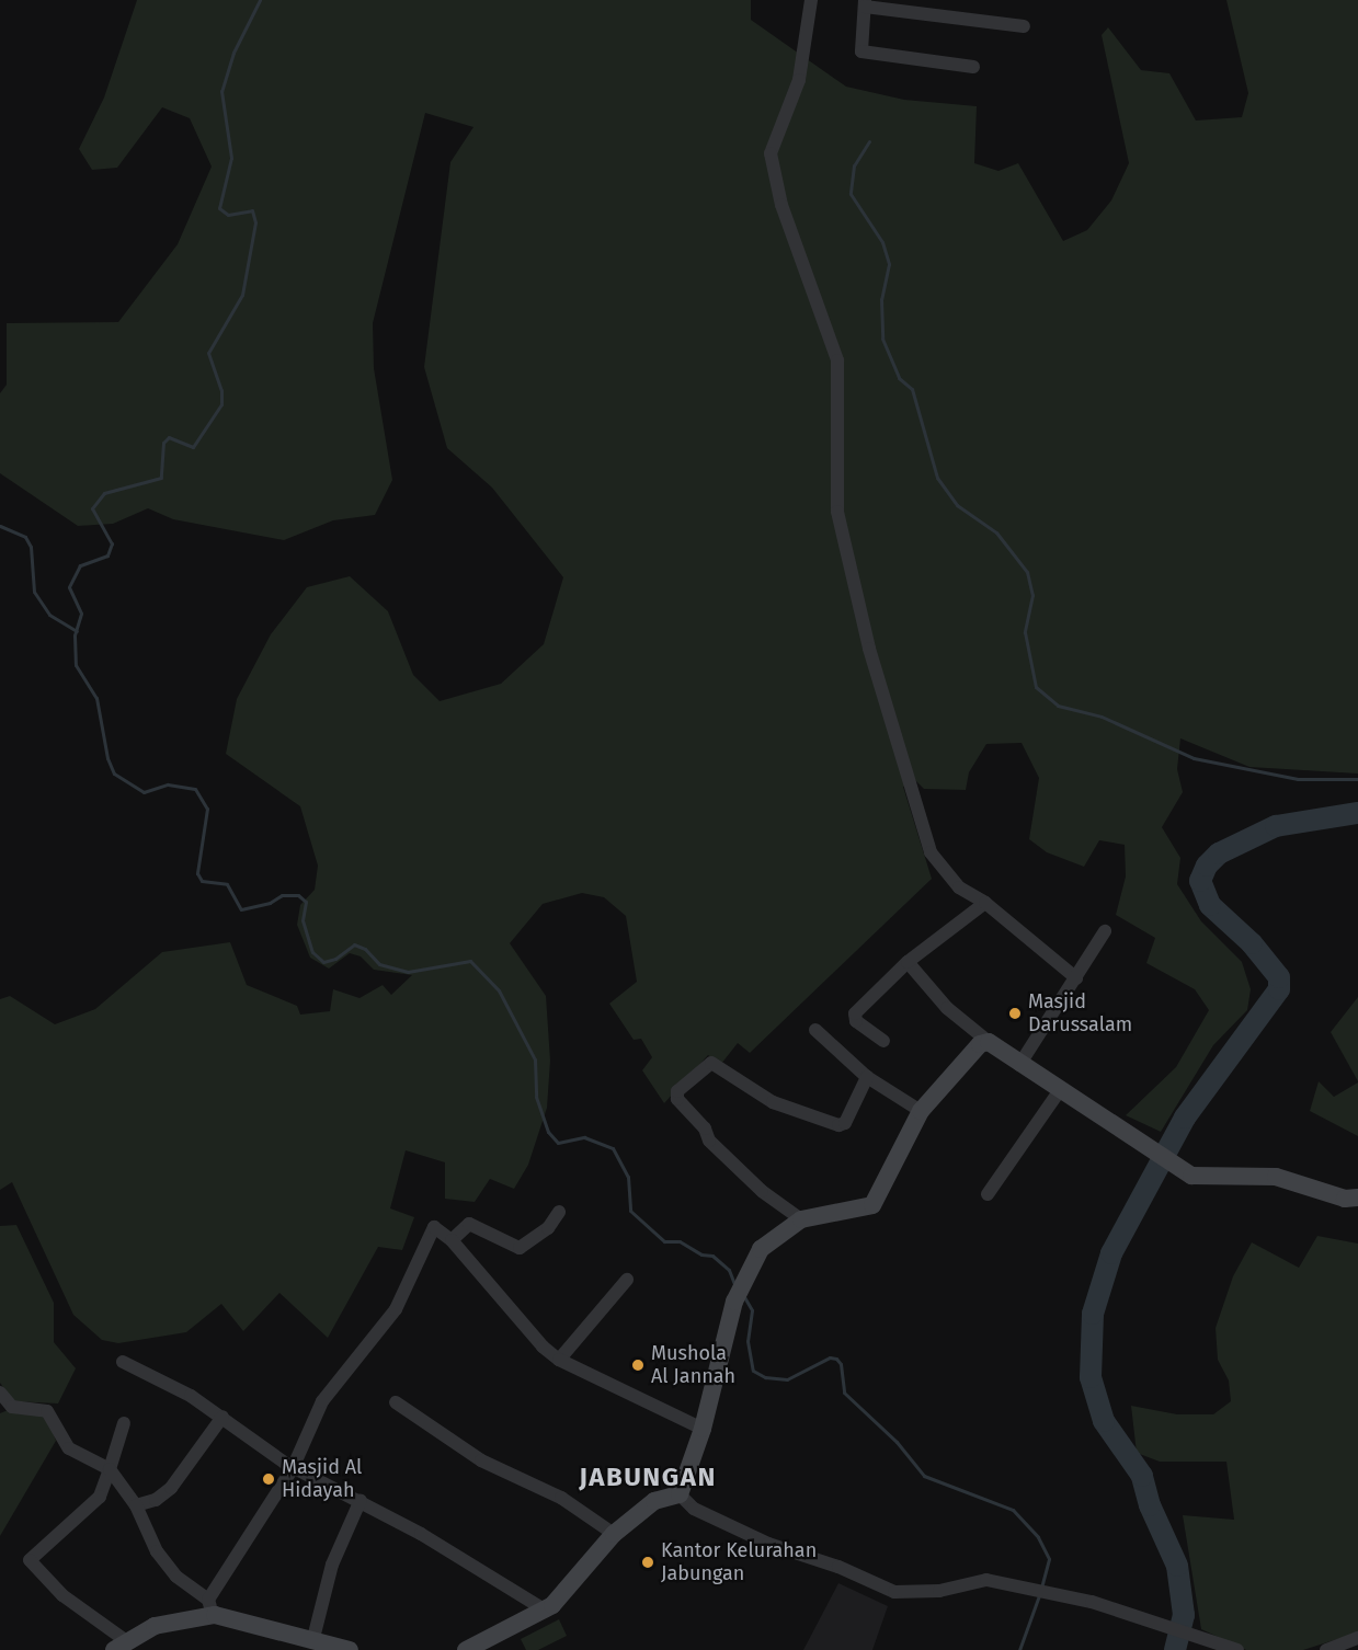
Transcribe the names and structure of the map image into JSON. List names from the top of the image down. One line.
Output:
{"districts":["JABUNGAN"],"places":["Masjid Darussalam","Mushola Al Jannah","Masjid Al Hidayah","Kantor Kelurahan Jabungan"]}
